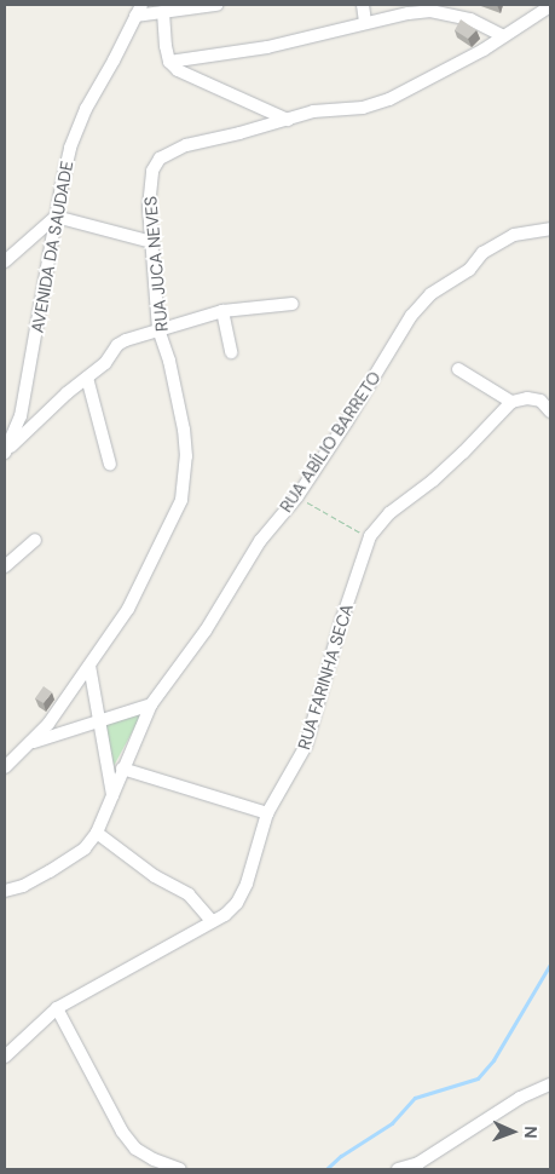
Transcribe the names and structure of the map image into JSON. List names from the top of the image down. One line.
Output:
{"streets":{"street":["AVENIDA DA SAUDADE","RUA JUCA NEVES","RUA ABÍLIO BARRETO","RUA FARINHA SECA"]},"north":"right"}
